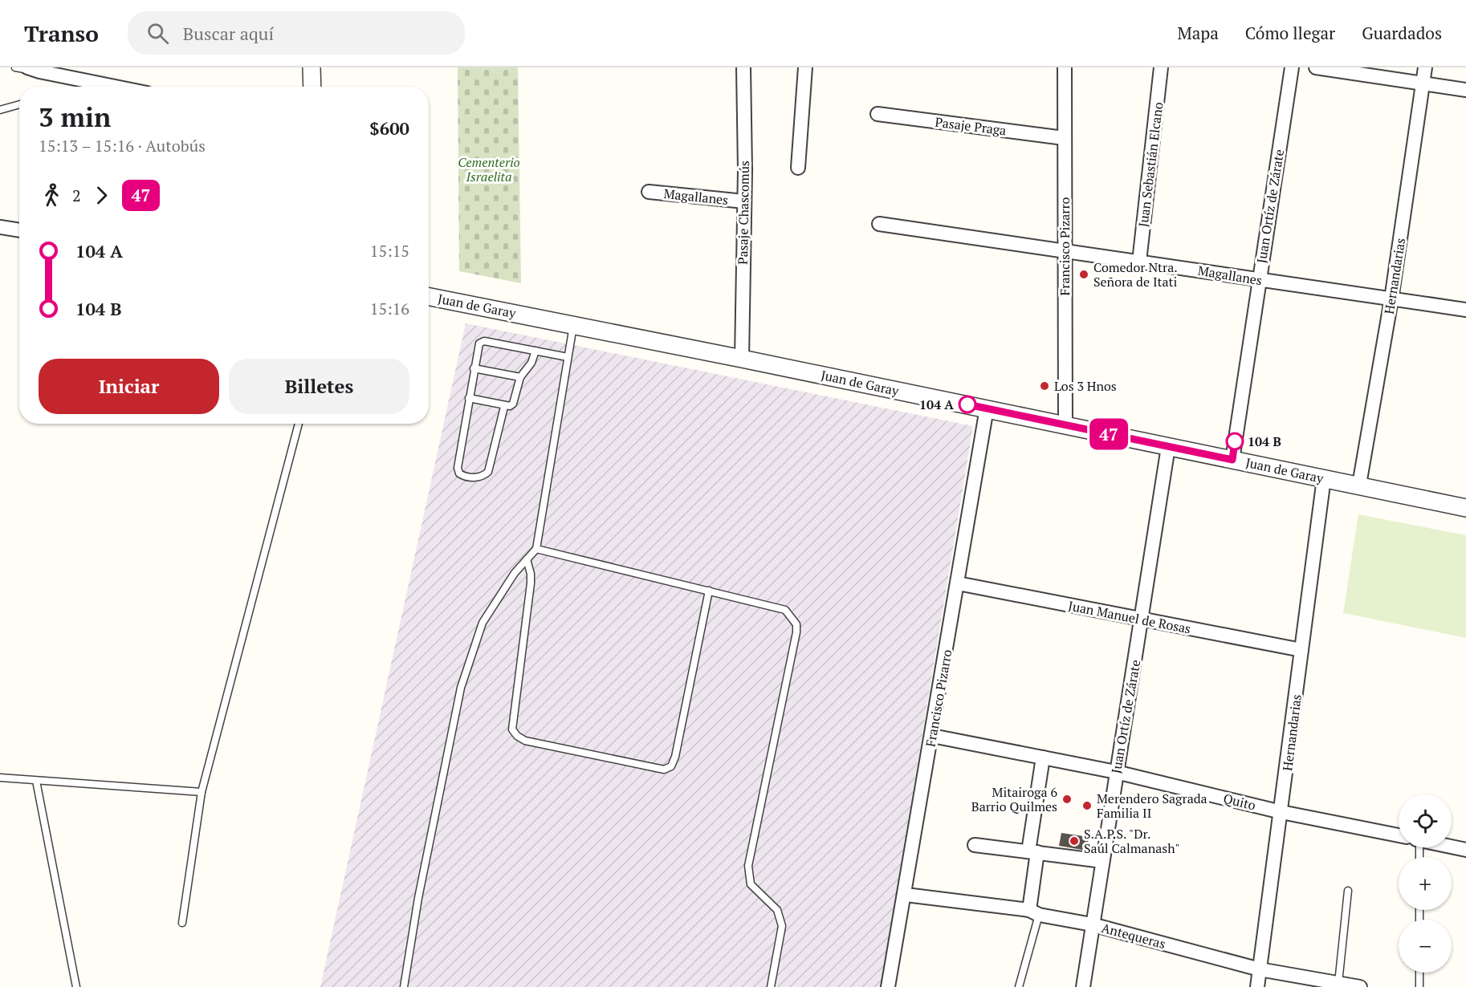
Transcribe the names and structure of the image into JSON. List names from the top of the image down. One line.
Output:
{"streets":{"street":["Pasaje Praga","Juan Sebastián Elcano","Magallanes","Juan Ortíz de Zárate","Pasaje Chascomús","Francisco Pizarro","Hernandarias","Juan de Garay","Juan Manuel de Rosas","Quito","Antequeras"]},"crossings":[["Pasaje Praga","Francisco Pizarro"],["Juan Sebastián Elcano","Magallanes"],["Magallanes","Juan Ortíz de Zárate"],["Magallanes","Pasaje Chascomús"],["Magallanes","Francisco Pizarro"],["Magallanes","Hernandarias"],["Juan Ortíz de Zárate","Juan de Garay"],["Juan Ortíz de Zárate","Juan Manuel de Rosas"],["Juan Ortíz de Zárate","Quito"],["Juan Ortíz de Zárate","Antequeras"],["Pasaje Chascomús","Juan de Garay"],["Francisco Pizarro","Juan de Garay"],["Francisco Pizarro","Juan Manuel de Rosas"],["Francisco Pizarro","Quito"],["Francisco Pizarro","Antequeras"],["Hernandarias","Juan de Garay"],["Hernandarias","Juan Manuel de Rosas"],["Hernandarias","Quito"],["Hernandarias","Antequeras"]],"parks":["Cementerio Israelita"],"places":["Comedor Ntra. Señora de Itati","Los 3 Hnos","104 A","104 B","Mitairoga 6 Barrio Quilmes","Merendero Sagrada Familia II","S.A.P.S. \"Dr. Saúl Calmanash\""],"lines":["bus line 47"],"page":{"header":"Transo","search":"Buscar aquí","nav":["Mapa","Cómo llegar","Guardados"],"on_map":"47","heading":["3 min","15:13 – 15:16 · Autobús","$600"],"legs":["2","47"],"list":[{"name":"104 A","value":"15:15"},{"name":"104 B","value":"15:16"}],"buttons":["Iniciar","Billetes"],"map_buttons":["+","−"]}}
